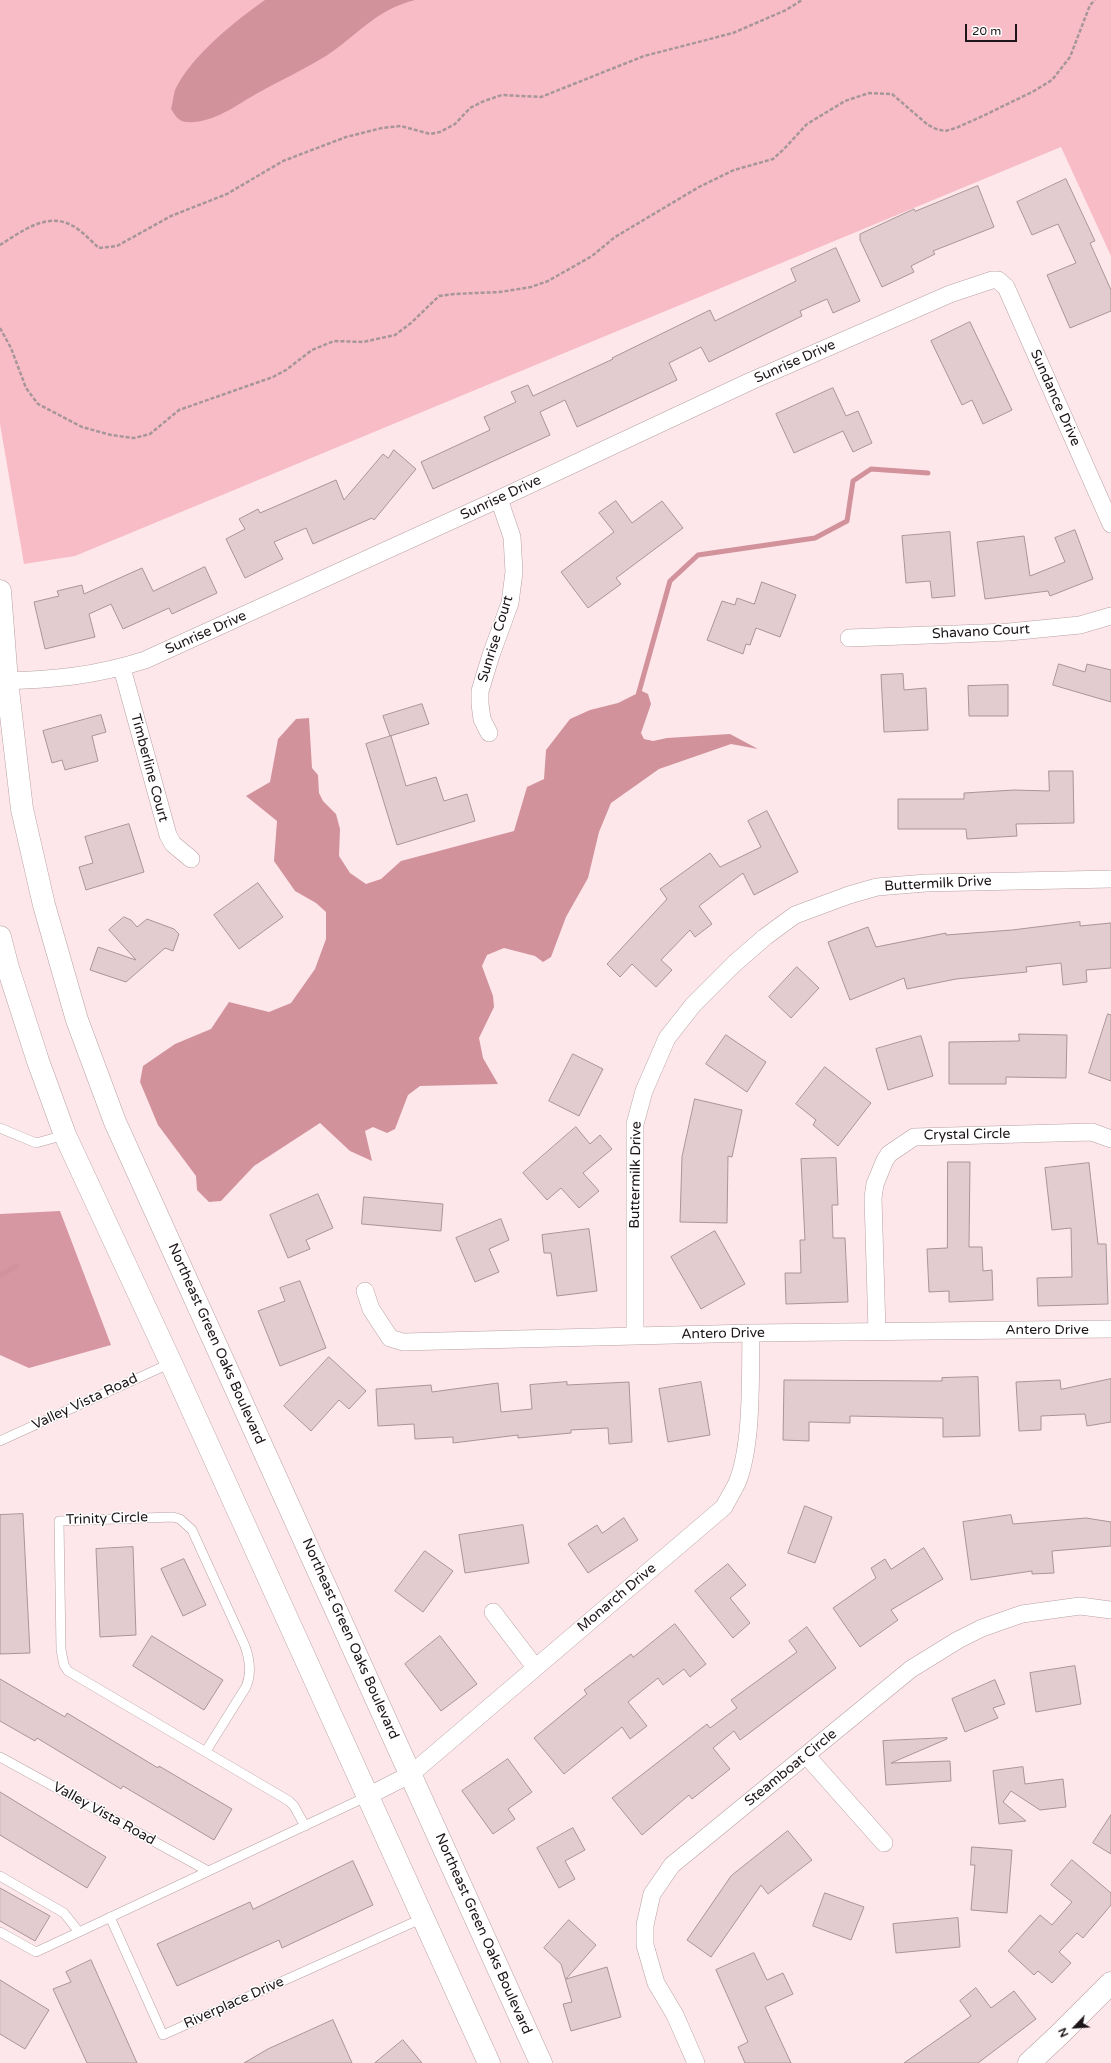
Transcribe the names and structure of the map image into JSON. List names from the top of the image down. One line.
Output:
{"streets":{"main road":["Northeast Green Oaks Boulevard"],"street":["Sunrise Drive","Sundance Drive","Shavano Court","Sunrise Court","Timberline Court","Buttermilk Drive","Crystal Circle","Antero Drive","Monarch Drive","Steamboat Circle"],"lane":["Valley Vista Road","Trinity Circle","Riverplace Drive"]},"crossings":[["Sunrise Drive","Sundance Drive"],["Sunrise Drive","Sunrise Court"],["Sunrise Drive","Timberline Court"],["Sunrise Drive","Northeast Green Oaks Boulevard"],["Buttermilk Drive","Antero Drive"],["Crystal Circle","Antero Drive"],["Antero Drive","Monarch Drive"],["Northeast Green Oaks Boulevard","Monarch Drive"]],"scale_bar":"20 m","north":"bottom left"}
